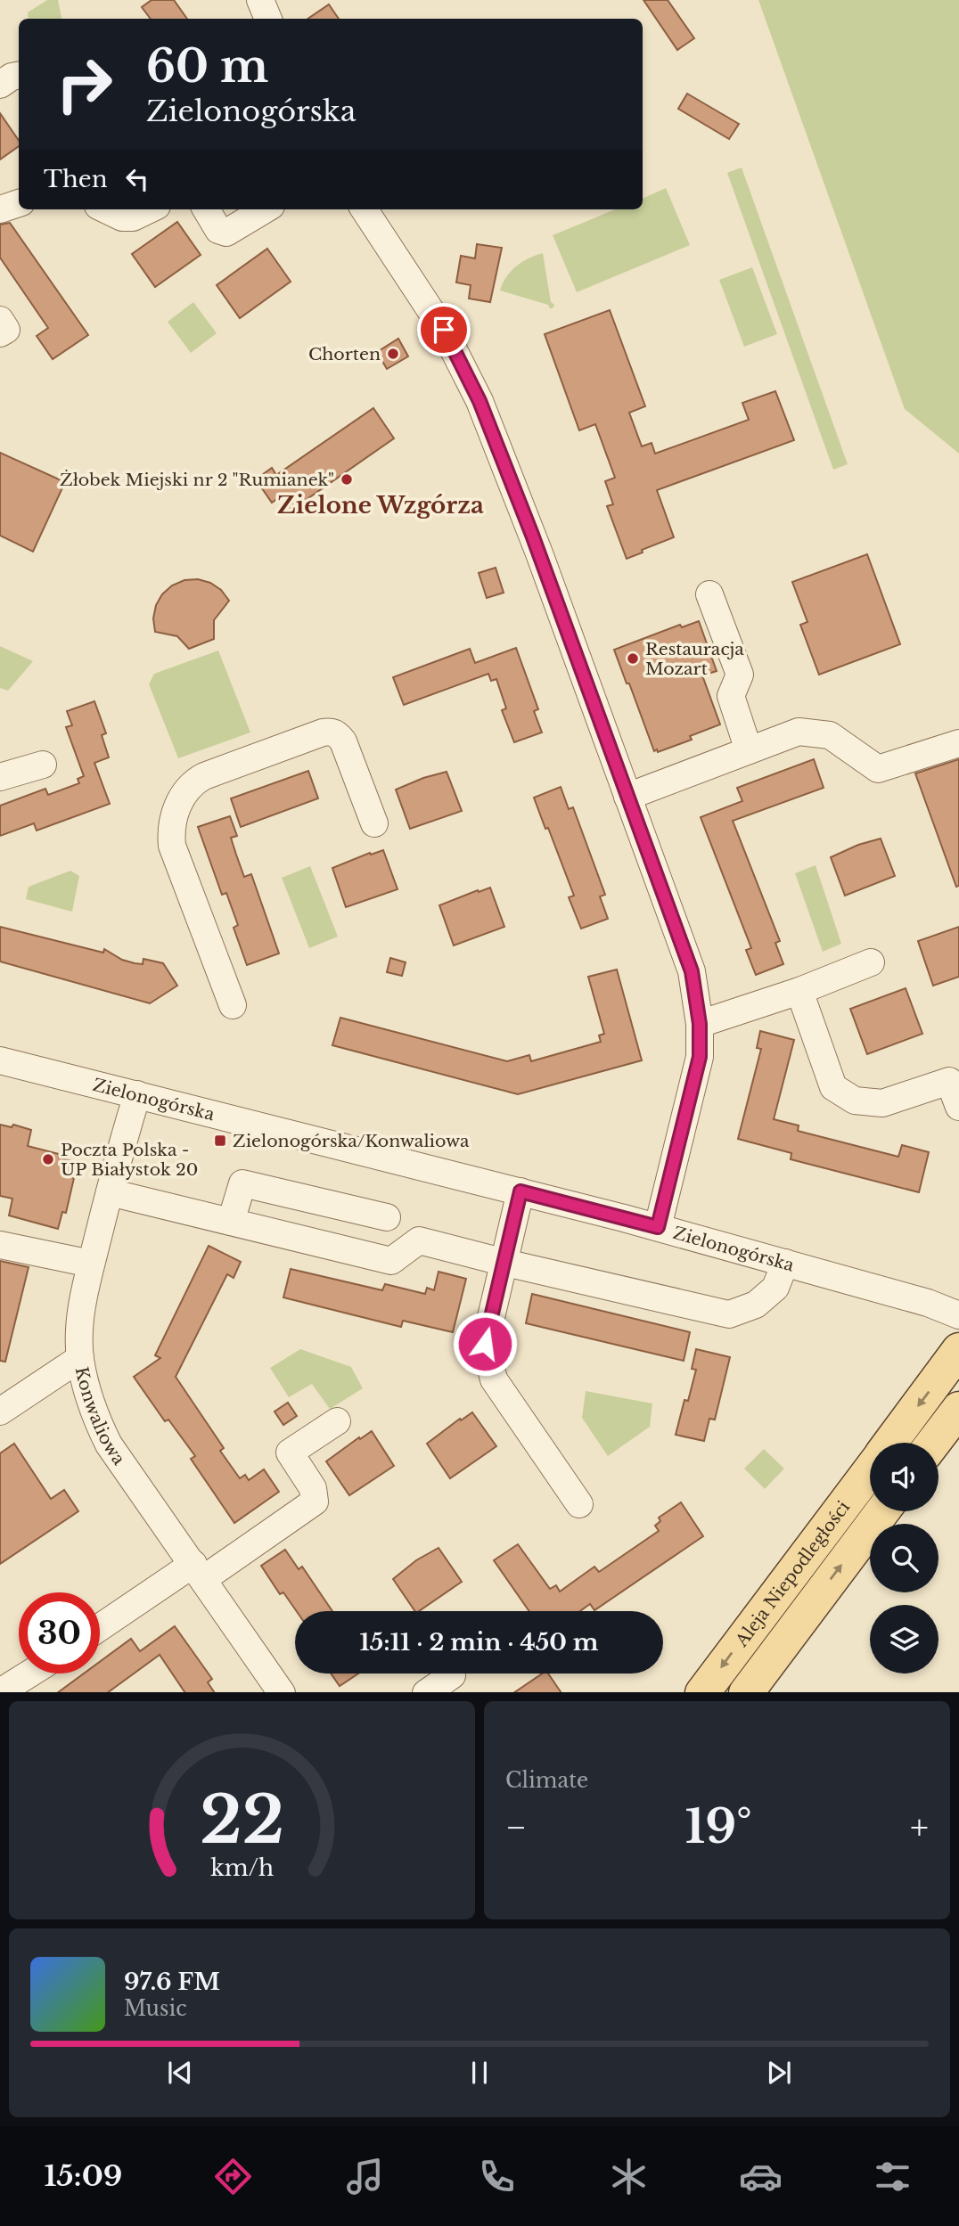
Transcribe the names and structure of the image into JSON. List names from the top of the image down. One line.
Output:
{"streets":{"main road":["Aleja Niepodległości"],"street":["Zielonogórska","Konwaliowa"]},"crossings":[["Zielonogórska","Konwaliowa"]],"districts":["Zielone Wzgórza"],"places":{"other":["Chorten","Żłobek Miejski nr 2 \"Rumianek\"","Restauracja Mozart","Poczta Polska - UP Białystok 20"],"transit":["Zielonogórska/Konwaliowa"]},"page":{"turn":["60 m","Zielonogórska"],"then":"Then","limit":"30","trip":"15:11 · 2 min · 450 m","tile":"Climate","heat":["−","19°","+"],"song":["97.6 FM","Music"],"tabs":"15:09","gauge":["22","km/h"]}}
